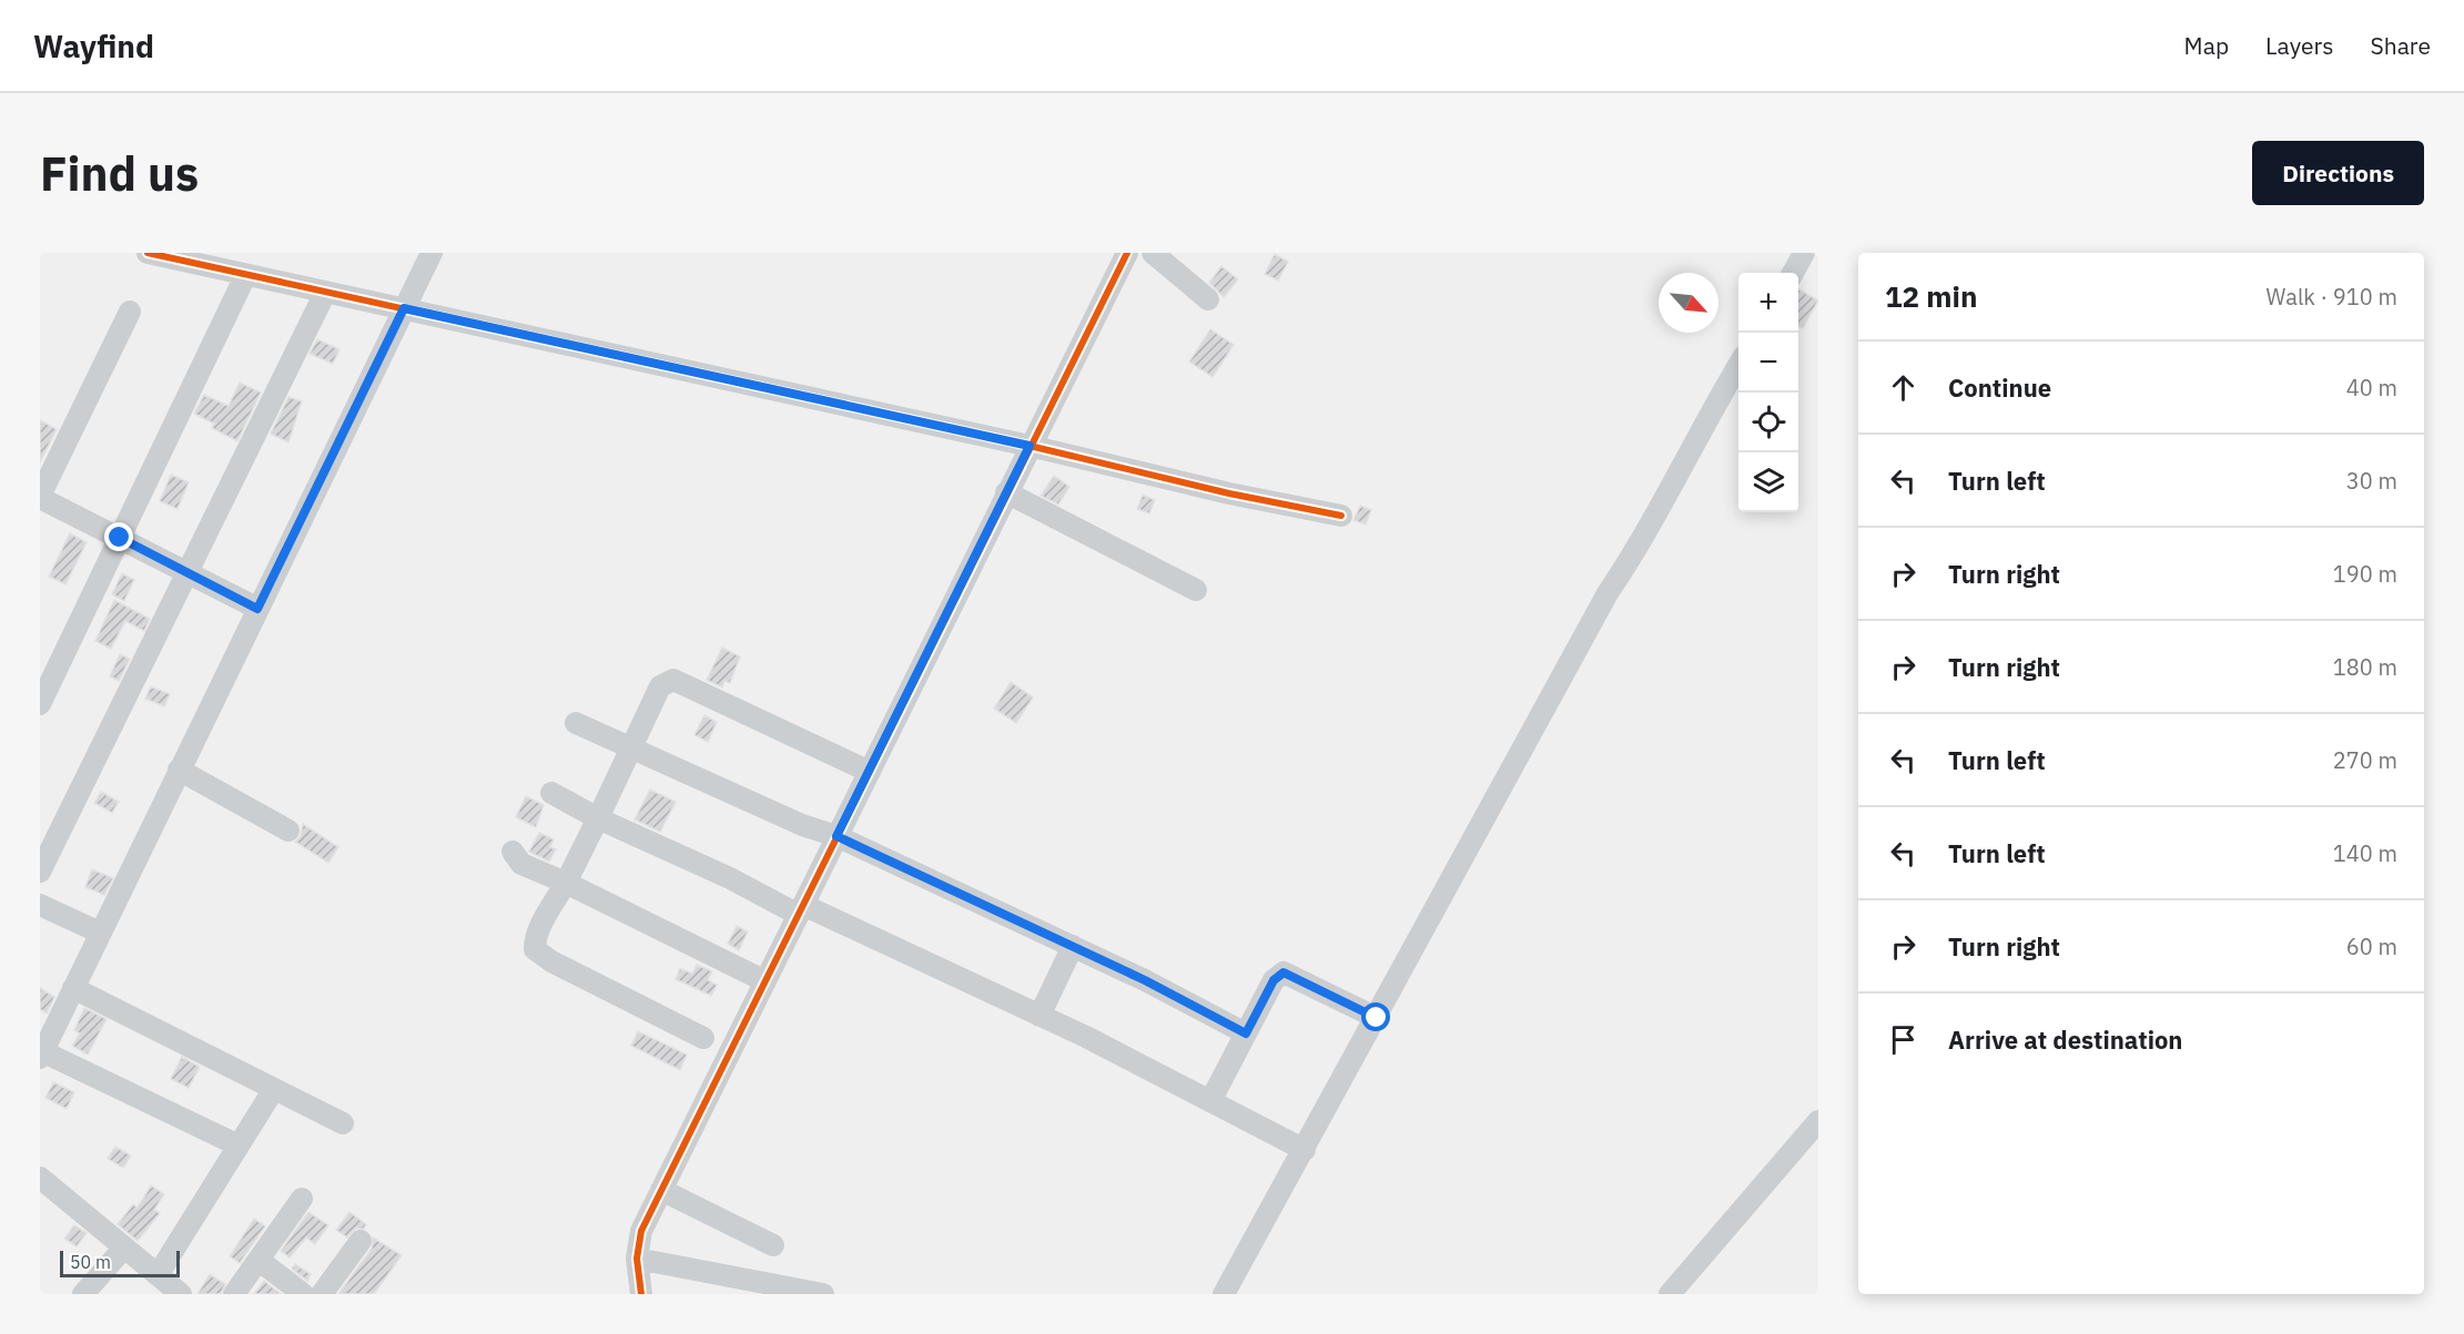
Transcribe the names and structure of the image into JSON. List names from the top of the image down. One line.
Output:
{"scale_bar":"50 m","north":"bottom right","page":{"header":"Wayfind","nav":["Map","Layers","Share"],"buttons":"Directions","title":"Find us","heading":["12 min","Walk · 910 m"],"map_buttons":["+","−"],"list":[["Continue","40 m"],["Turn left","30 m"],["Turn right","190 m"],["Turn right","180 m"],["Turn left","270 m"],["Turn left","140 m"],["Turn right","60 m"],"Arrive at destination"],"scale":"50 m"}}
